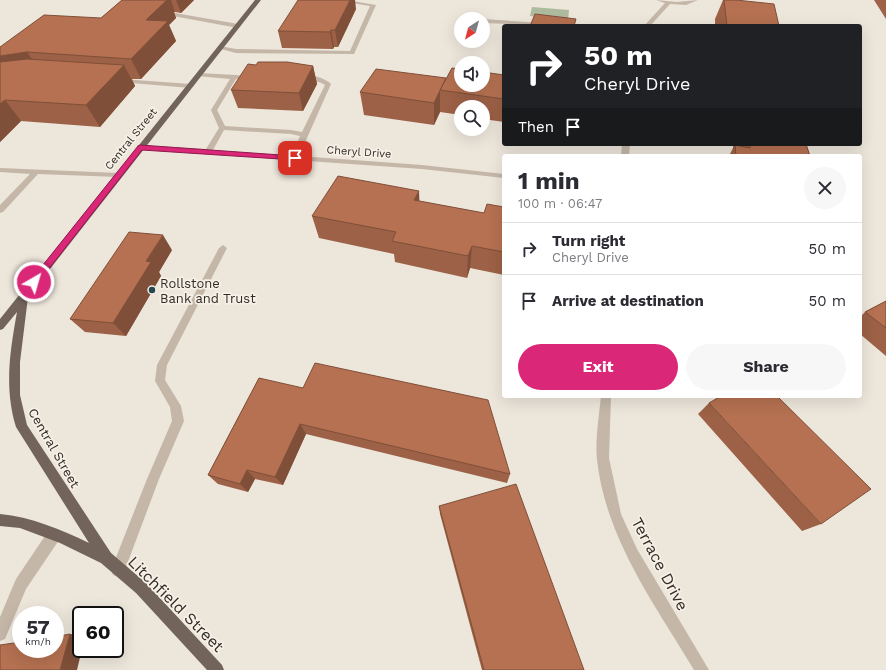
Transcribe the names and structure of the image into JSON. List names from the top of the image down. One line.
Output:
{"streets":{"main road":["Central Street","Litchfield Street"],"street":["Cheryl Drive","Terrace Drive"]},"crossings":[["Central Street","Cheryl Drive"],["Central Street","Litchfield Street"]],"places":["Rollstone Bank and Trust"],"north":"bottom left","page":{"turn":["50 m","Cheryl Drive"],"then":"Then","heading":["1 min","100 m · 06:47"],"list":[{"name":"Turn right","note":"Cheryl Drive","value":"50 m"},{"name":"Arrive at destination","value":"50 m"}],"buttons":["Exit","Share"],"speed":"57 km/h","limit":"60"}}
